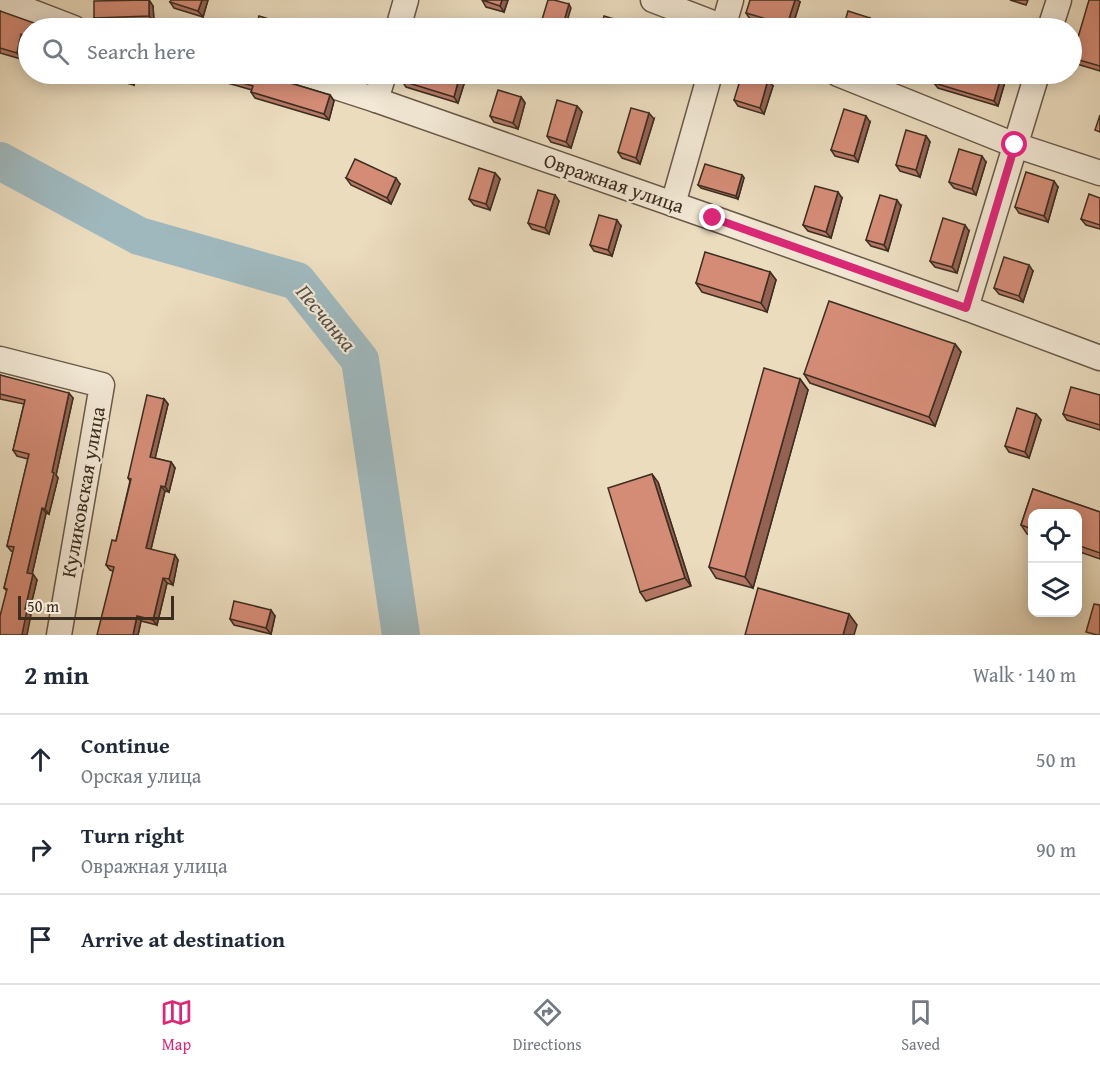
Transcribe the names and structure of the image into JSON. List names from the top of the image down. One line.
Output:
{"streets":{"street":["Овражная улица","Куликовская улица"]},"water":["Песчанка"],"scale_bar":"50 m","page":{"search":"Search here","scale":"50 m","heading":["2 min","Walk · 140 m"],"list":[["Continue","Орская улица","50 m"],["Turn right","Овражная улица","90 m"],"Arrive at destination"],"nav":["Map","Directions","Saved"]}}
